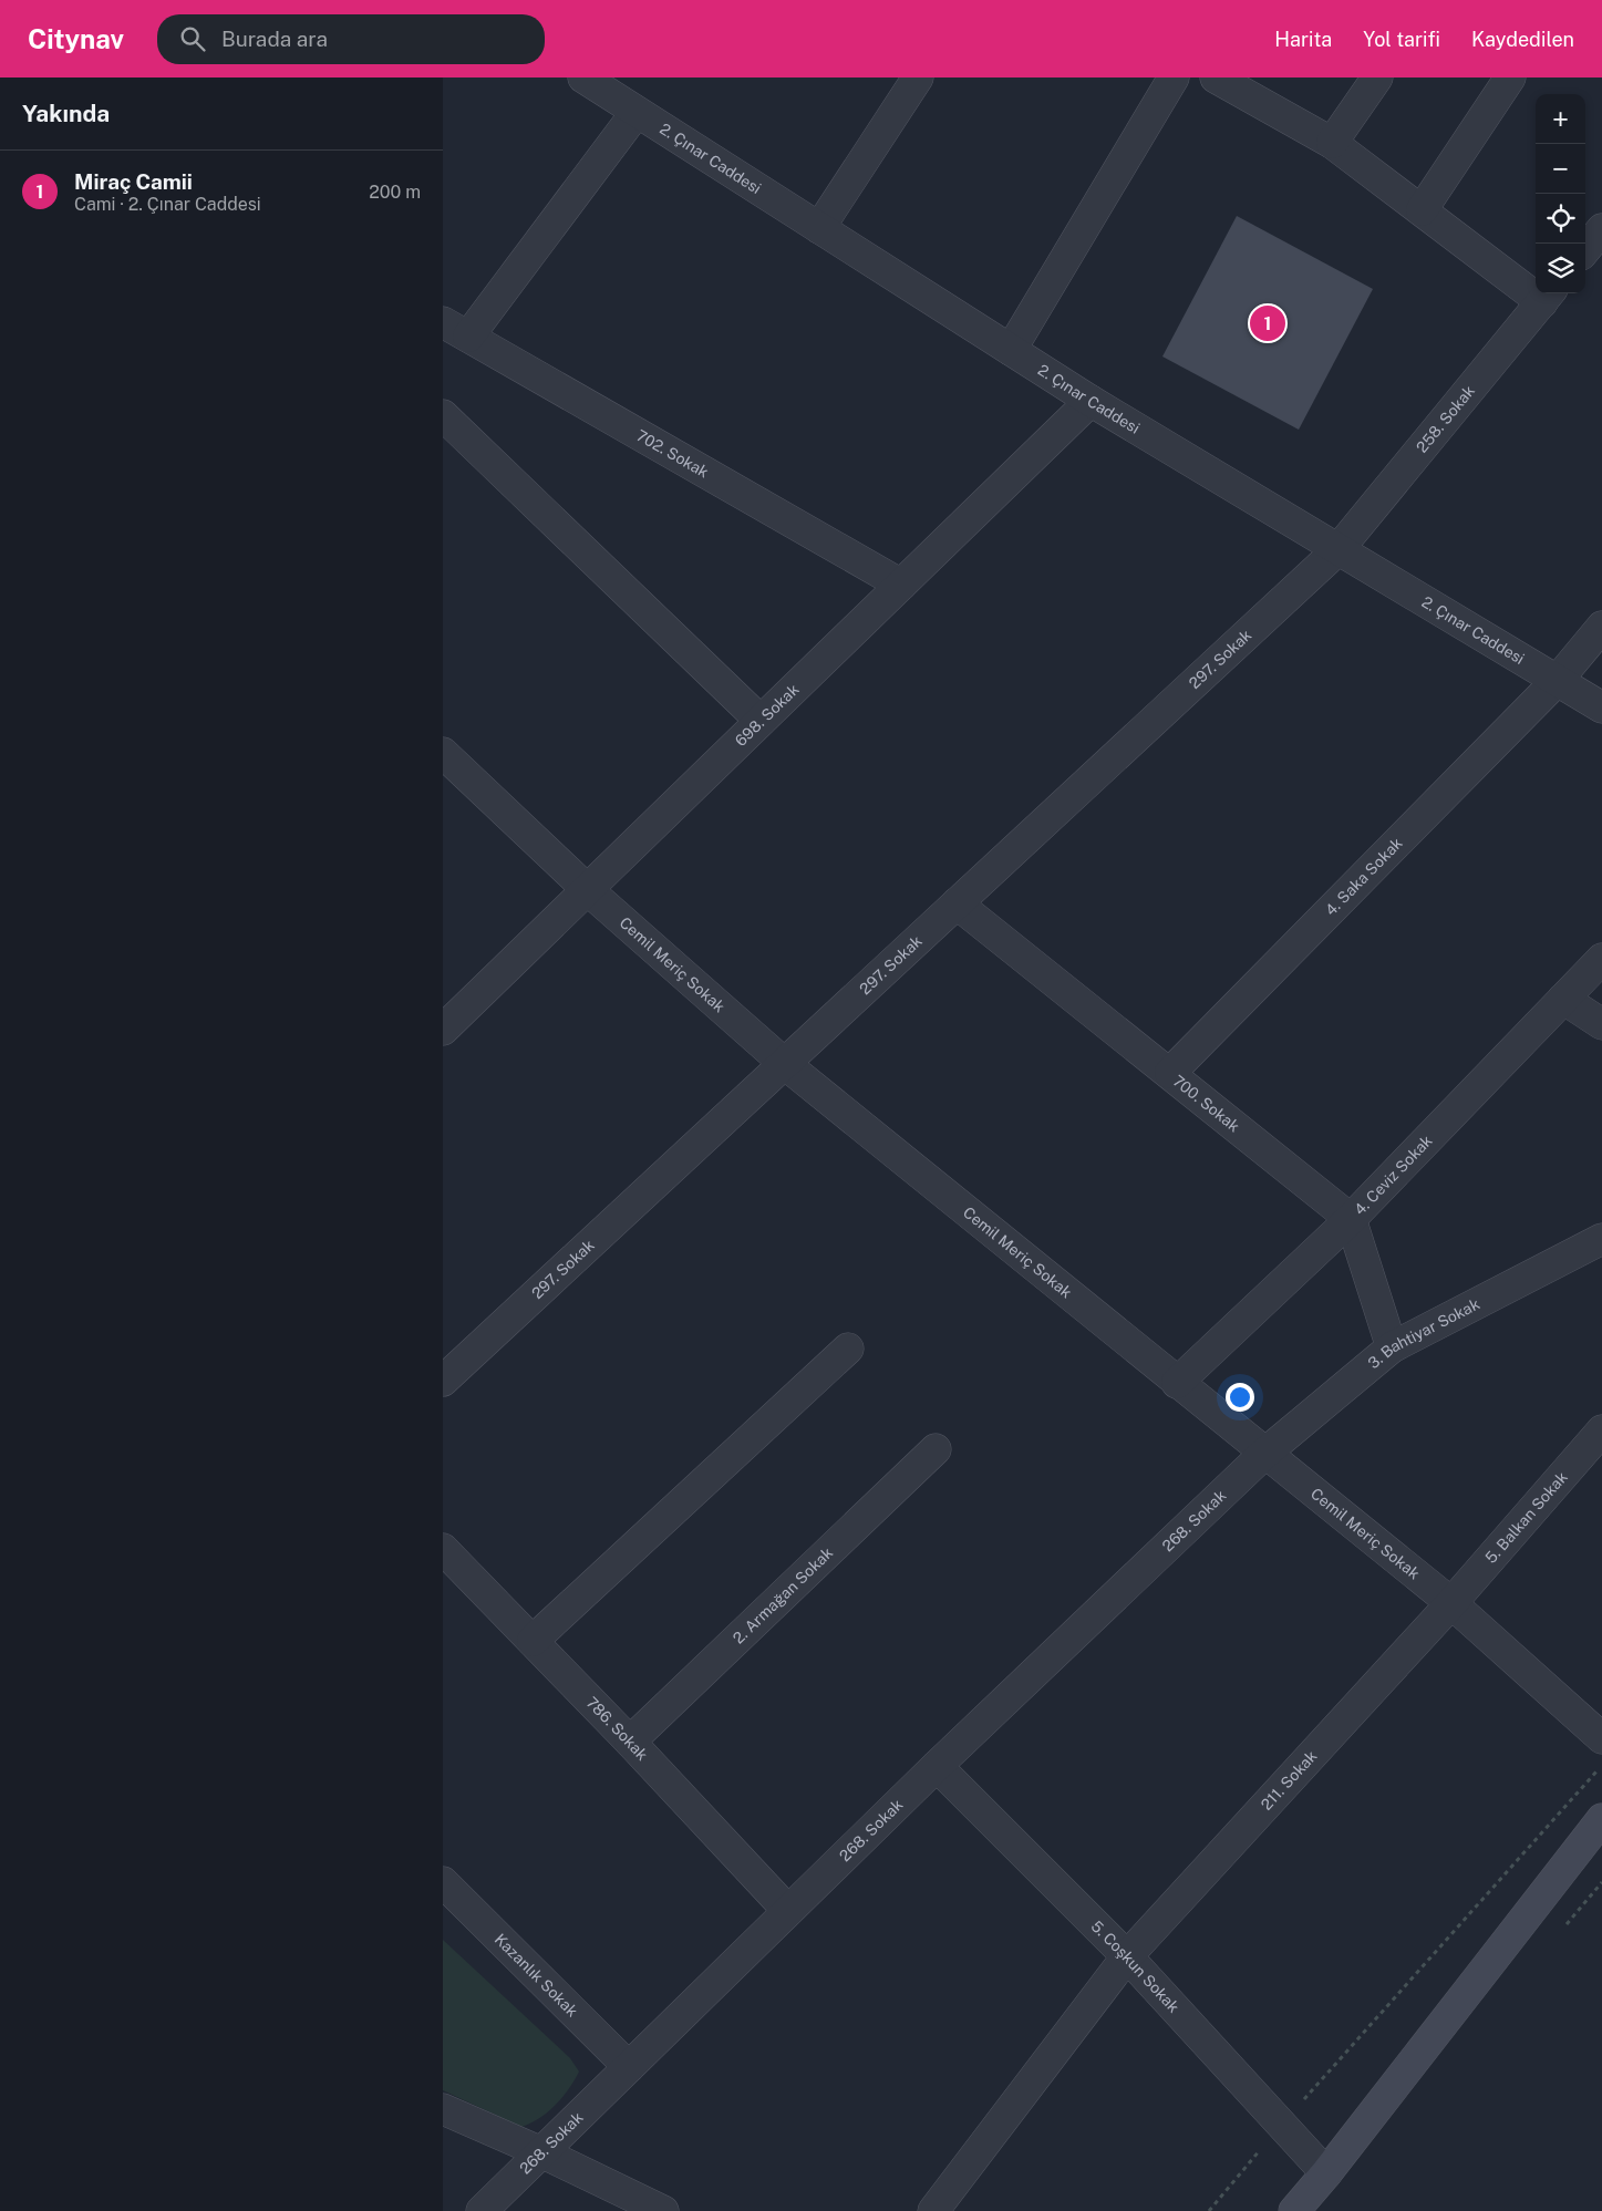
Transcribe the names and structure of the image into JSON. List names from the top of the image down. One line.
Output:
{"streets":{"street":["2. Çınar Caddesi","258. Sokak","702. Sokak","297. Sokak","698. Sokak","4. Saka Sokak","Cemil Meriç Sokak","700. Sokak","4. Ceviz Sokak","3. Bahtiyar Sokak","5. Balkan Sokak","268. Sokak","2. Armağan Sokak","786. Sokak","211. Sokak","5. Coşkun Sokak","Kazanlık Sokak"]},"crossings":[["2. Çınar Caddesi","258. Sokak"],["2. Çınar Caddesi","297. Sokak"],["2. Çınar Caddesi","698. Sokak"],["2. Çınar Caddesi","4. Saka Sokak"],["258. Sokak","297. Sokak"],["702. Sokak","698. Sokak"],["297. Sokak","Cemil Meriç Sokak"],["297. Sokak","700. Sokak"],["698. Sokak","Cemil Meriç Sokak"],["4. Saka Sokak","700. Sokak"],["Cemil Meriç Sokak","4. Ceviz Sokak"],["Cemil Meriç Sokak","3. Bahtiyar Sokak"],["Cemil Meriç Sokak","5. Balkan Sokak"],["Cemil Meriç Sokak","268. Sokak"],["Cemil Meriç Sokak","211. Sokak"],["700. Sokak","4. Ceviz Sokak"],["3. Bahtiyar Sokak","268. Sokak"],["5. Balkan Sokak","211. Sokak"],["268. Sokak","786. Sokak"],["268. Sokak","5. Coşkun Sokak"],["268. Sokak","Kazanlık Sokak"],["2. Armağan Sokak","786. Sokak"],["211. Sokak","5. Coşkun Sokak"]],"page":{"header":"Citynav","search":"Burada ara","nav":["Harita","Yol tarifi","Kaydedilen"],"heading":"Yakında","map_buttons":["+","−"],"list":[{"mark":"1","name":"Miraç Camii","note":"Cami · 2. Çınar Caddesi","value":"200 m"}],"pins":"1"}}
